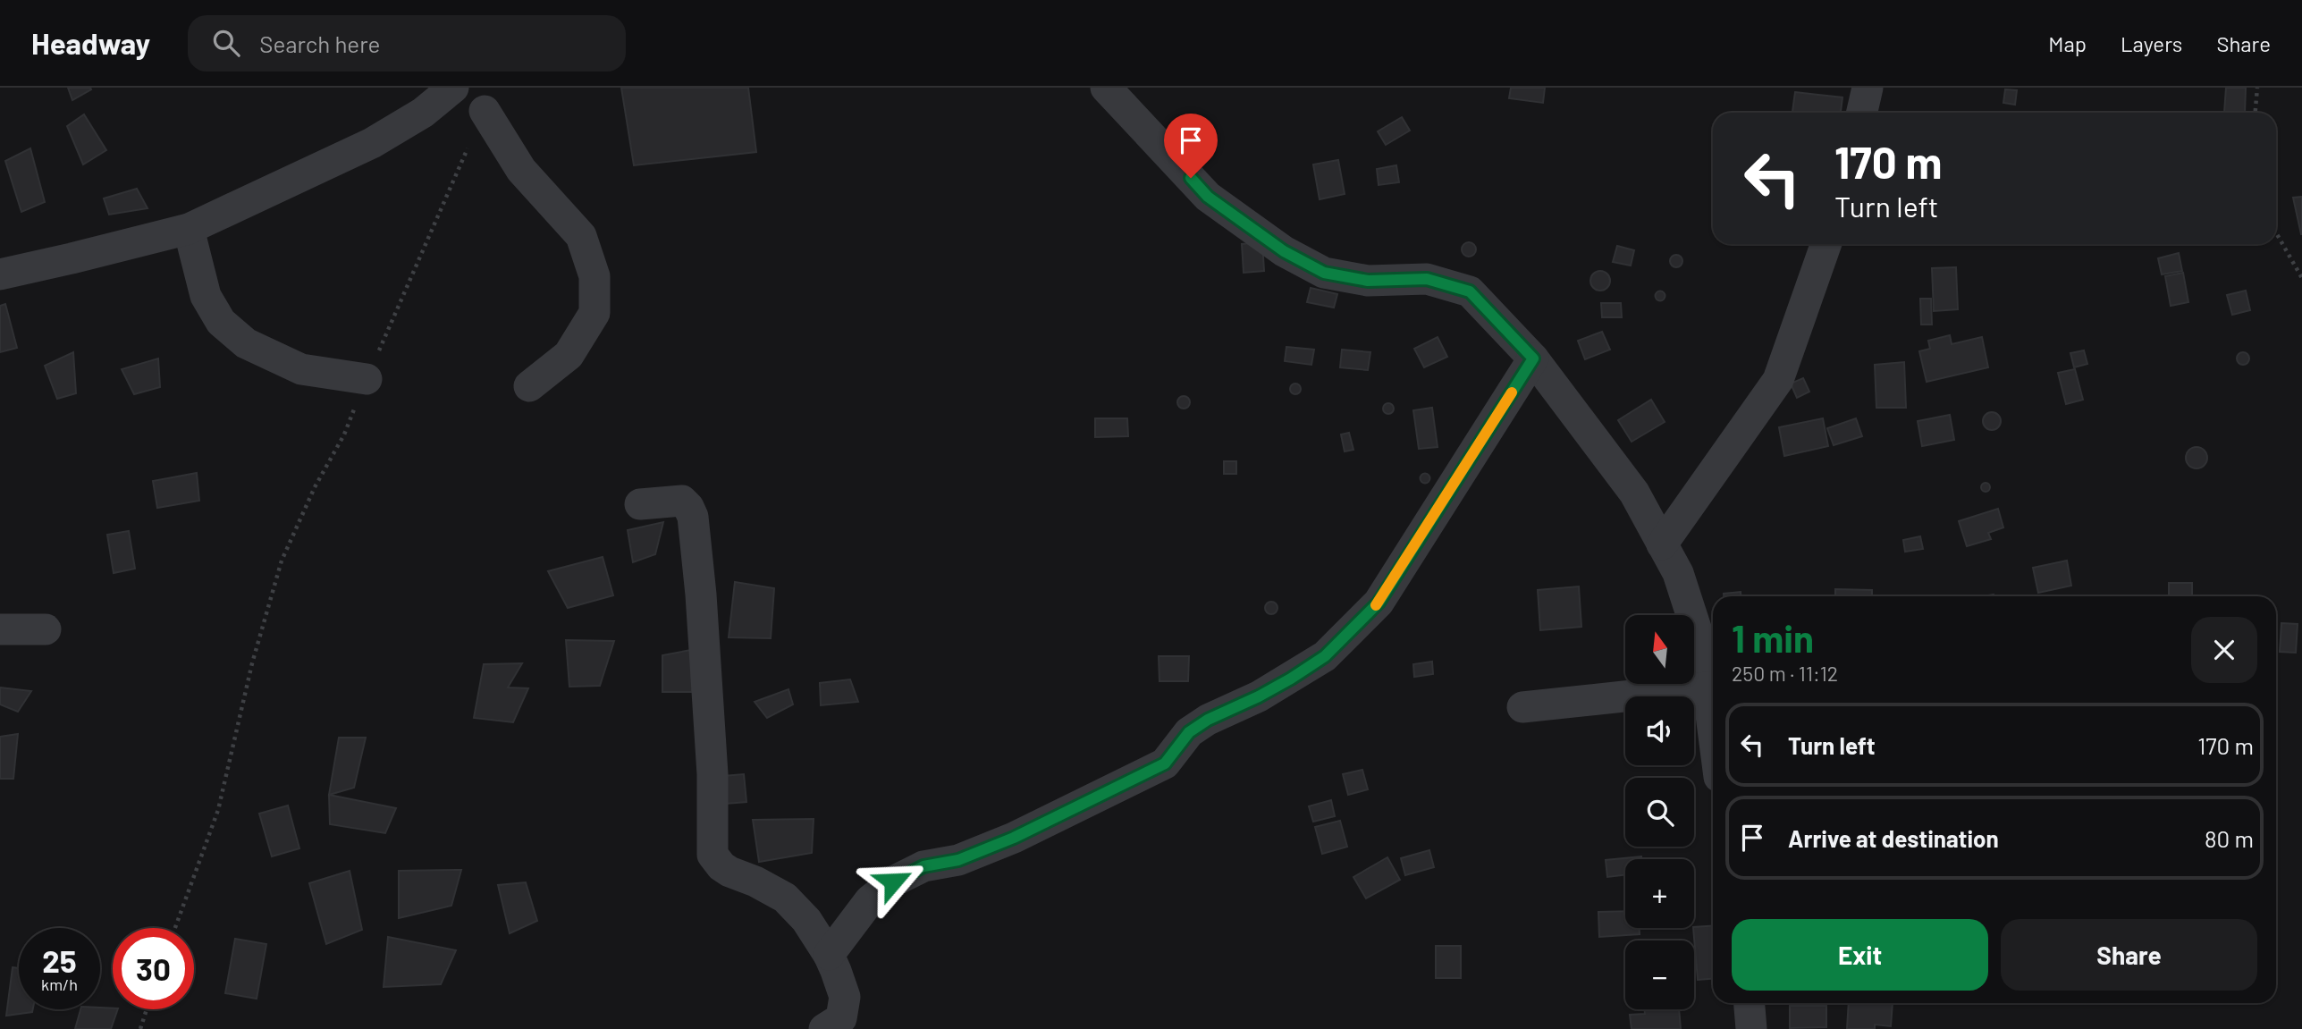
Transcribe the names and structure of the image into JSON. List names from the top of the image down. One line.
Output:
{"north":"top","page":{"header":"Headway","search":"Search here","nav":["Map","Layers","Share"],"turn":["170 m","Turn left"],"heading":["1 min","250 m · 11:12"],"map_buttons":["+","−"],"list":[{"name":"Turn left","value":"170 m"},{"name":"Arrive at destination","value":"80 m"}],"buttons":["Exit","Share"],"speed":"25 km/h","limit":"30"}}
